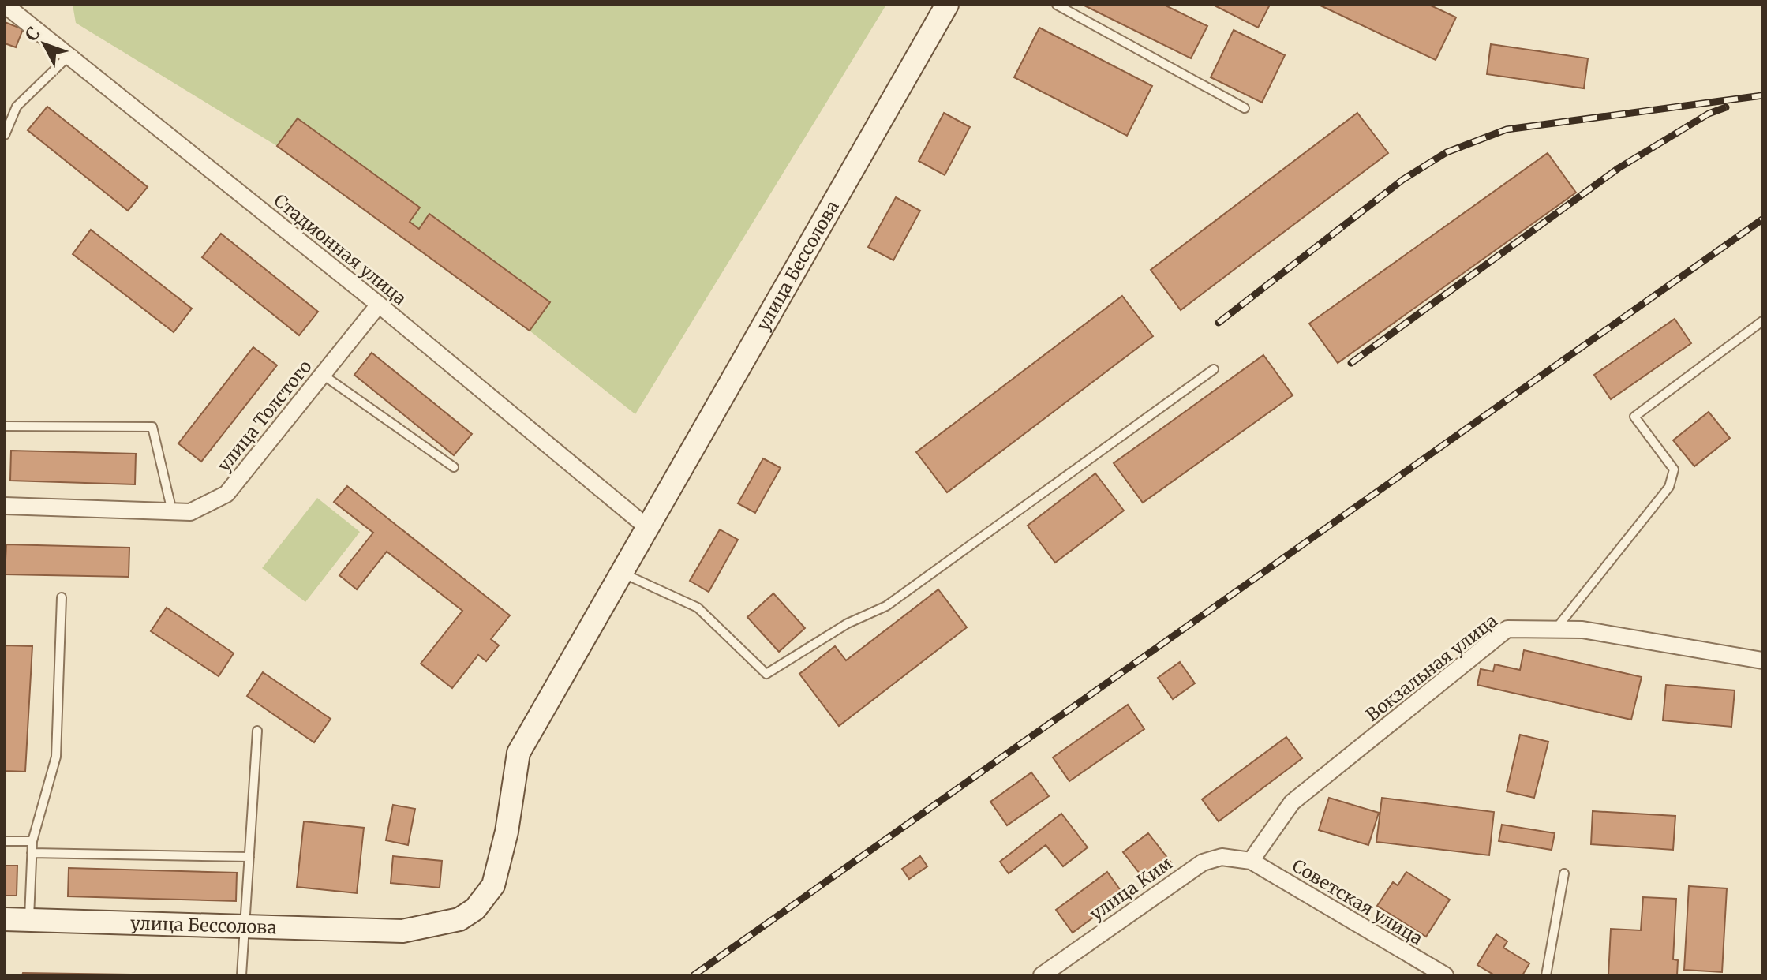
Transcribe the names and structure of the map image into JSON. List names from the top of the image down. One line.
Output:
{"streets":{"main road":["улица Бессолова"],"street":["Стадионная улица","улица Толстого","Вокзальная улица","улица Ким","Советская улица"]},"crossings":[["Стадионная улица","улица Бессолова"],["Стадионная улица","улица Толстого"],["Вокзальная улица","улица Ким"],["Вокзальная улица","Советская улица"],["улица Ким","Советская улица"]],"north":"top left"}
